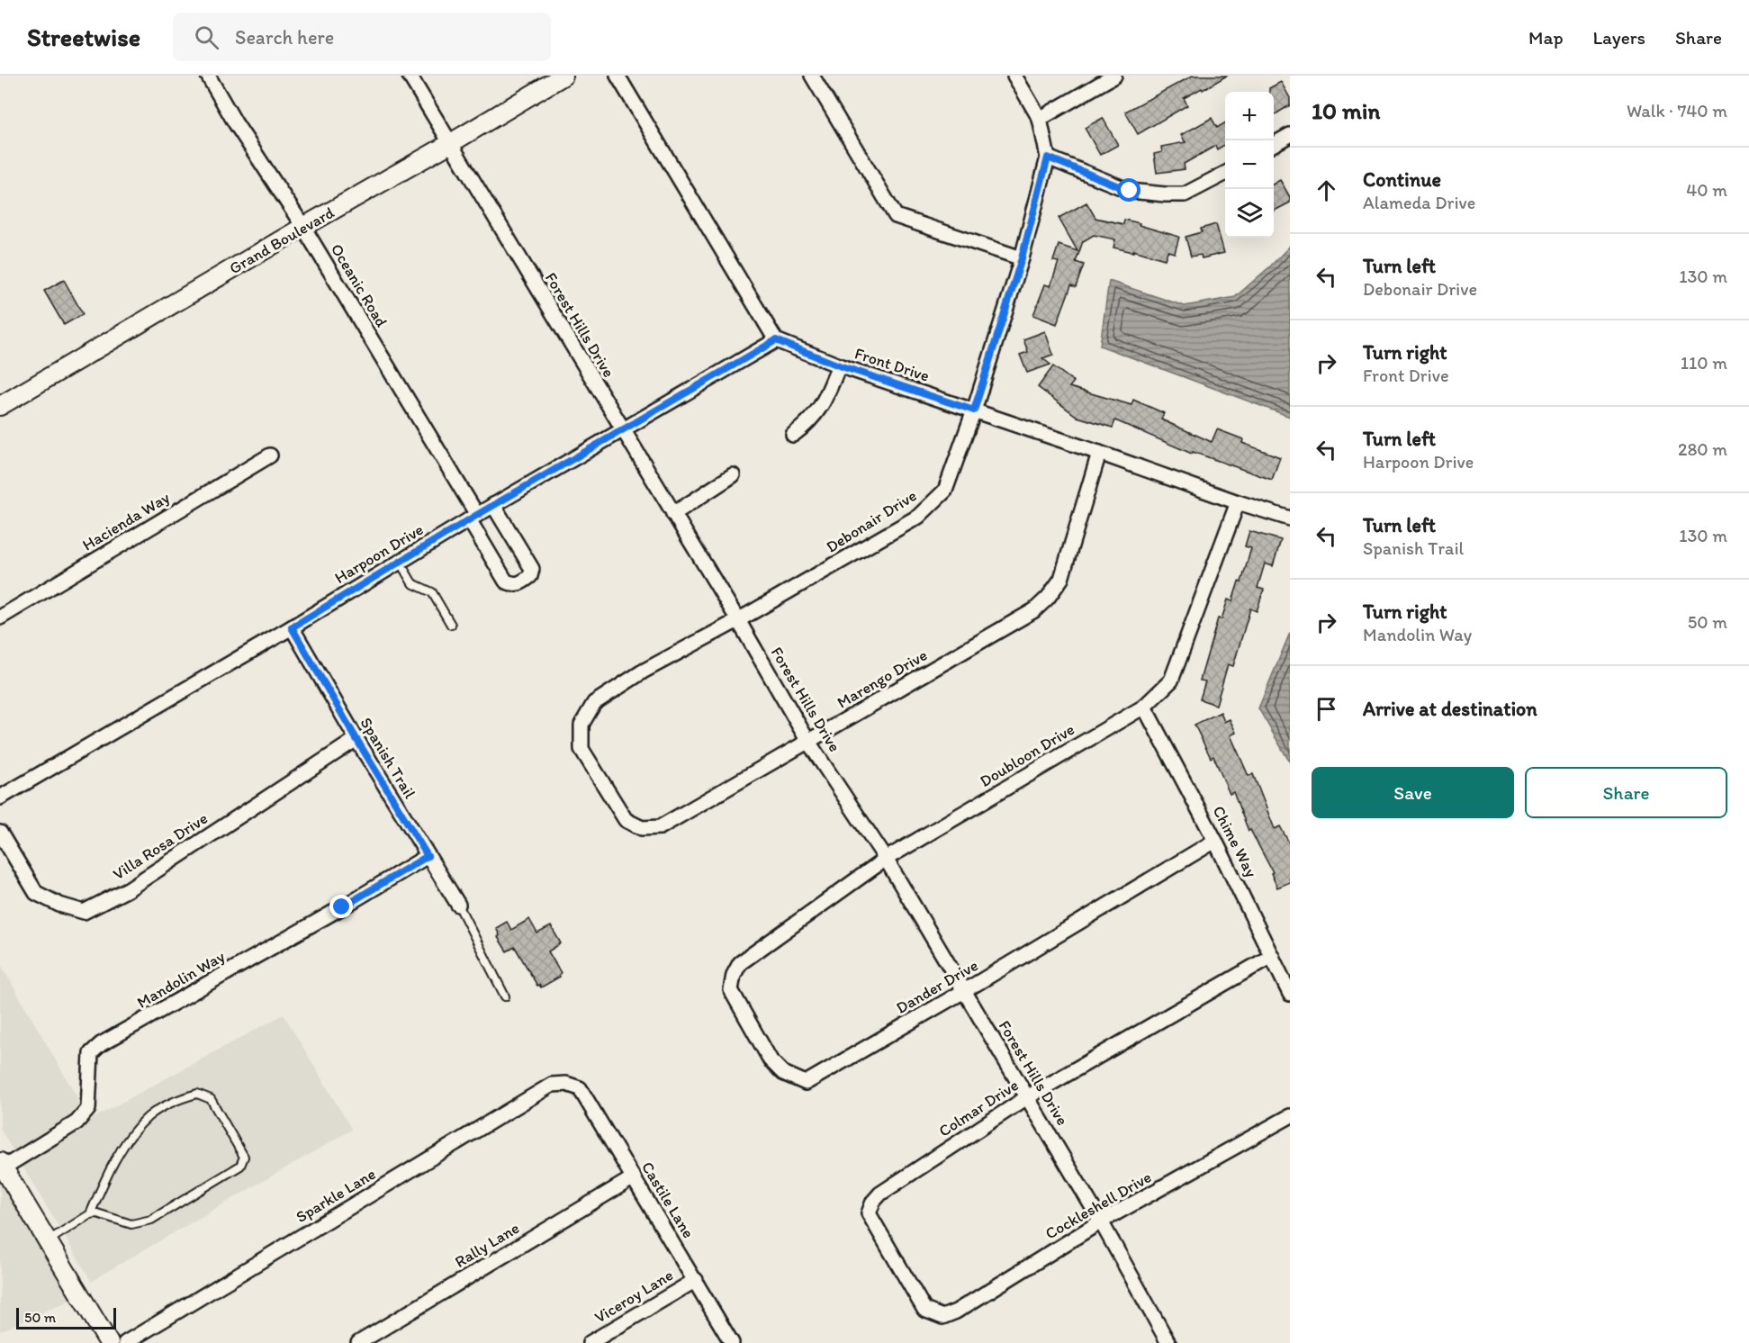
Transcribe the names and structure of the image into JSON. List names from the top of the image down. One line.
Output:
{"streets":{"street":["Grand Boulevard","Oceanic Road","Forest Hills Drive","Front Drive","Hacienda Way","Debonair Drive","Harpoon Drive","Marengo Drive","Doubloon Drive","Spanish Trail","Chime Way","Villa Rosa Drive","Mandolin Way","Dander Drive","Colmar Drive","Sparkle Lane","Castile Lane","Cockleshell Drive","Rally Lane","Viceroy Lane"]},"crossings":[["Grand Boulevard","Oceanic Road"],["Grand Boulevard","Forest Hills Drive"],["Oceanic Road","Harpoon Drive"],["Forest Hills Drive","Debonair Drive"],["Forest Hills Drive","Harpoon Drive"],["Forest Hills Drive","Marengo Drive"],["Forest Hills Drive","Doubloon Drive"],["Forest Hills Drive","Dander Drive"],["Forest Hills Drive","Colmar Drive"],["Forest Hills Drive","Cockleshell Drive"],["Front Drive","Debonair Drive"],["Front Drive","Harpoon Drive"],["Front Drive","Marengo Drive"],["Front Drive","Doubloon Drive"],["Debonair Drive","Marengo Drive"],["Harpoon Drive","Spanish Trail"],["Doubloon Drive","Chime Way"],["Doubloon Drive","Dander Drive"],["Spanish Trail","Villa Rosa Drive"],["Spanish Trail","Mandolin Way"],["Chime Way","Dander Drive"],["Chime Way","Colmar Drive"],["Colmar Drive","Cockleshell Drive"],["Sparkle Lane","Castile Lane"],["Castile Lane","Rally Lane"],["Castile Lane","Viceroy Lane"]],"scale_bar":"50 m","page":{"header":"Streetwise","search":"Search here","nav":["Map","Layers","Share"],"heading":["10 min","Walk · 740 m"],"map_buttons":["+","−"],"list":[["Continue","Alameda Drive","40 m"],["Turn left","Debonair Drive","130 m"],["Turn right","Front Drive","110 m"],["Turn left","Harpoon Drive","280 m"],["Turn left","Spanish Trail","130 m"],["Turn right","Mandolin Way","50 m"],"Arrive at destination"],"buttons":["Save","Share"],"scale":"50 m"}}
